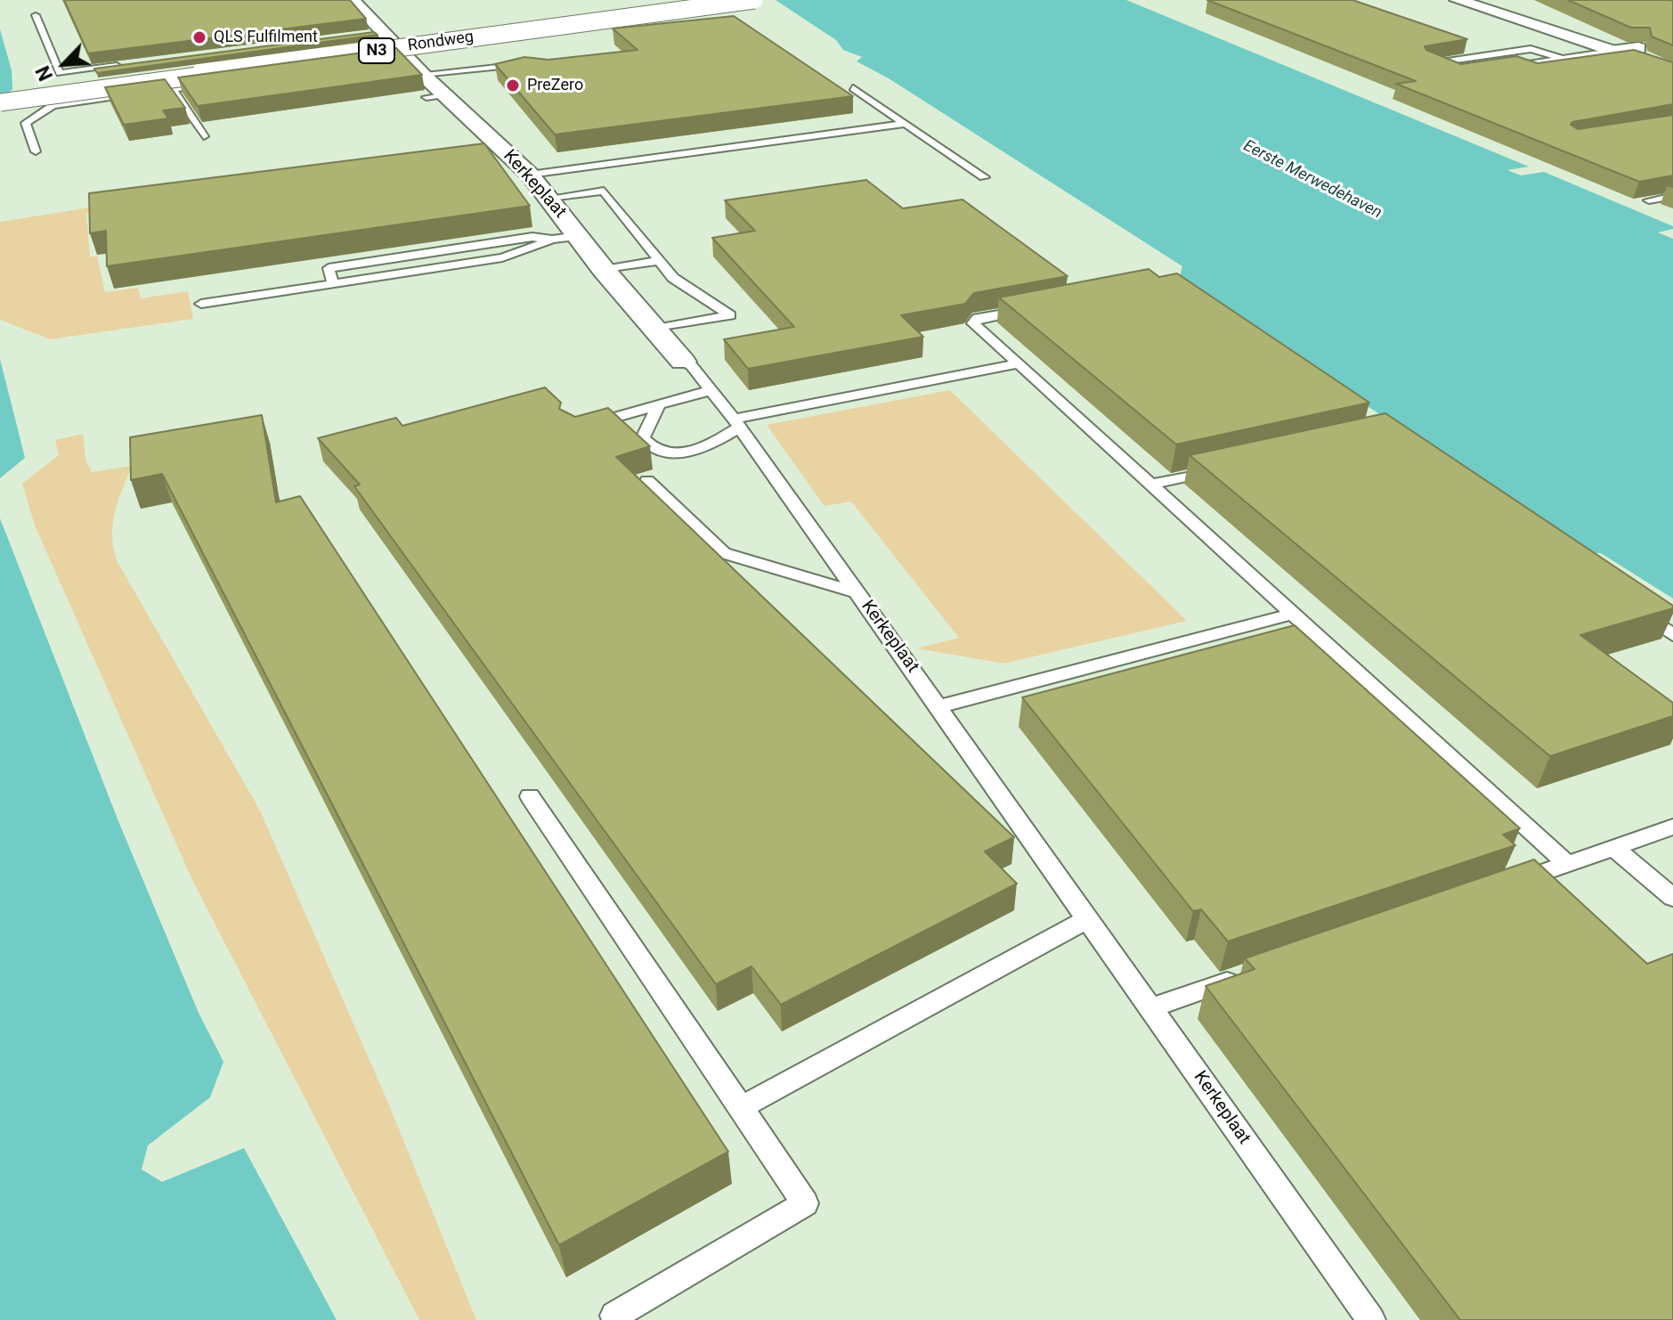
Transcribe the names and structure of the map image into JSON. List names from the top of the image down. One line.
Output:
{"streets":{"main road":["Rondweg","N3"],"street":["Kerkeplaat"]},"water":["Eerste Merwedehaven"],"places":["QLS Fulfilment","PreZero"],"north":"bottom left"}
